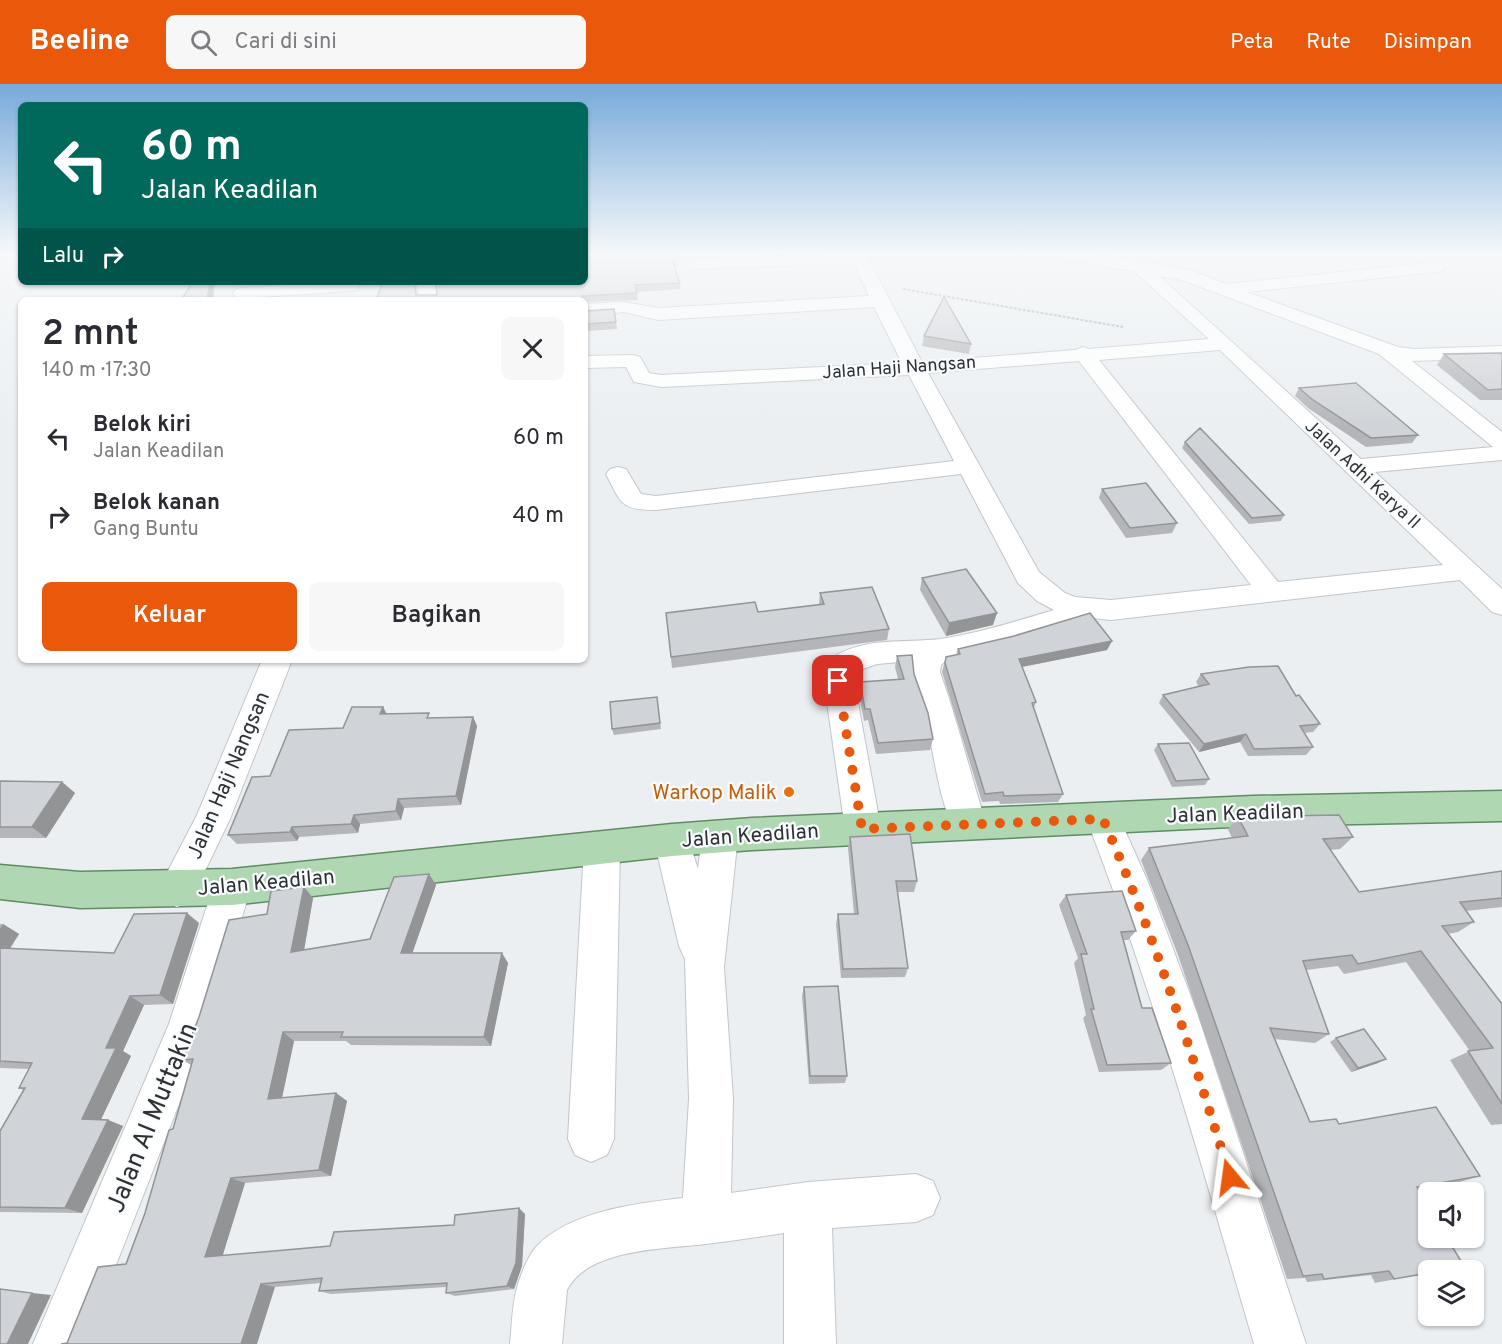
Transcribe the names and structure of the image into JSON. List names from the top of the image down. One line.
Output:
{"streets":{"main road":["Jalan Keadilan"],"street":["Jalan Haji Nangsan","Jalan Adhi Karya II","Jalan Al Muttakin"]},"crossings":[["Jalan Haji Nangsan","Jalan Adhi Karya II"],["Jalan Haji Nangsan","Jalan Keadilan"],["Jalan Keadilan","Jalan Al Muttakin"]],"places":["Warkop Malik"],"page":{"header":"Beeline","search":"Cari di sini","nav":["Peta","Rute","Disimpan"],"turn":["60 m","Jalan Keadilan"],"then":"Lalu","heading":["2 mnt","140 m · 17:30"],"list":[{"name":"Belok kiri","note":"Jalan Keadilan","value":"60 m"},{"name":"Belok kanan","note":"Gang Buntu","value":"40 m"}],"buttons":["Keluar","Bagikan"]}}
